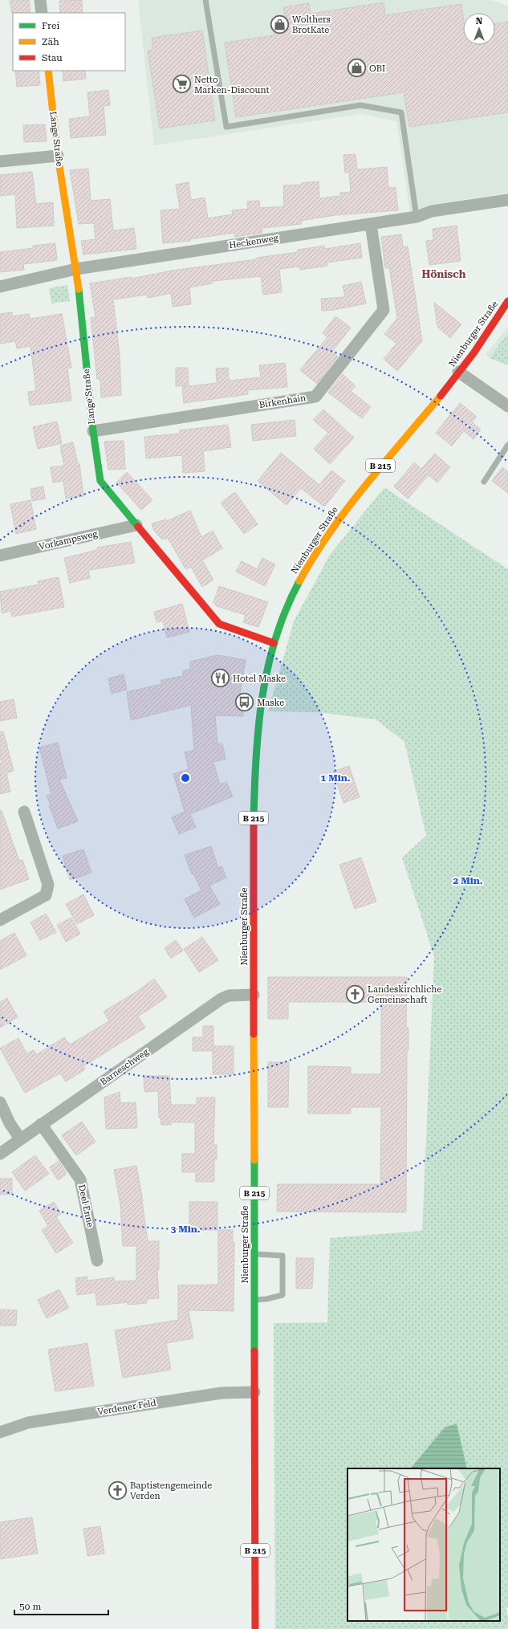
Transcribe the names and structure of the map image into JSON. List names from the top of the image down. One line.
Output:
{"streets":{"main road":["Lange Straße","Nienburger Straße","B 215"],"street":["Heckenweg","Birkenhain","Vorkampsweg","Barneschweg","Deel Enne","Verdener Feld"]},"crossings":[["Lange Straße","Heckenweg"],["Lange Straße","Nienburger Straße"],["Lange Straße","Birkenhain"],["Lange Straße","Vorkampsweg"],["Heckenweg","Birkenhain"],["Nienburger Straße","Barneschweg"],["Nienburger Straße","Verdener Feld"],["Barneschweg","Deel Enne"]],"districts":["Hönisch"],"places":{"shop":["Wolthers BrotKate","OBI"],"supermarket":["Netto Marken-Discount"],"restaurant":["Hotel Maske"],"bus stop":["Maske"],"church":["Landeskirchliche Gemeinschaft","Baptistengemeinde Verden"]},"legend":["Frei","Zäh","Stau"],"scale_bar":"50 m","north":"top","rings":["1 Min.","2 Min.","3 Min."]}
